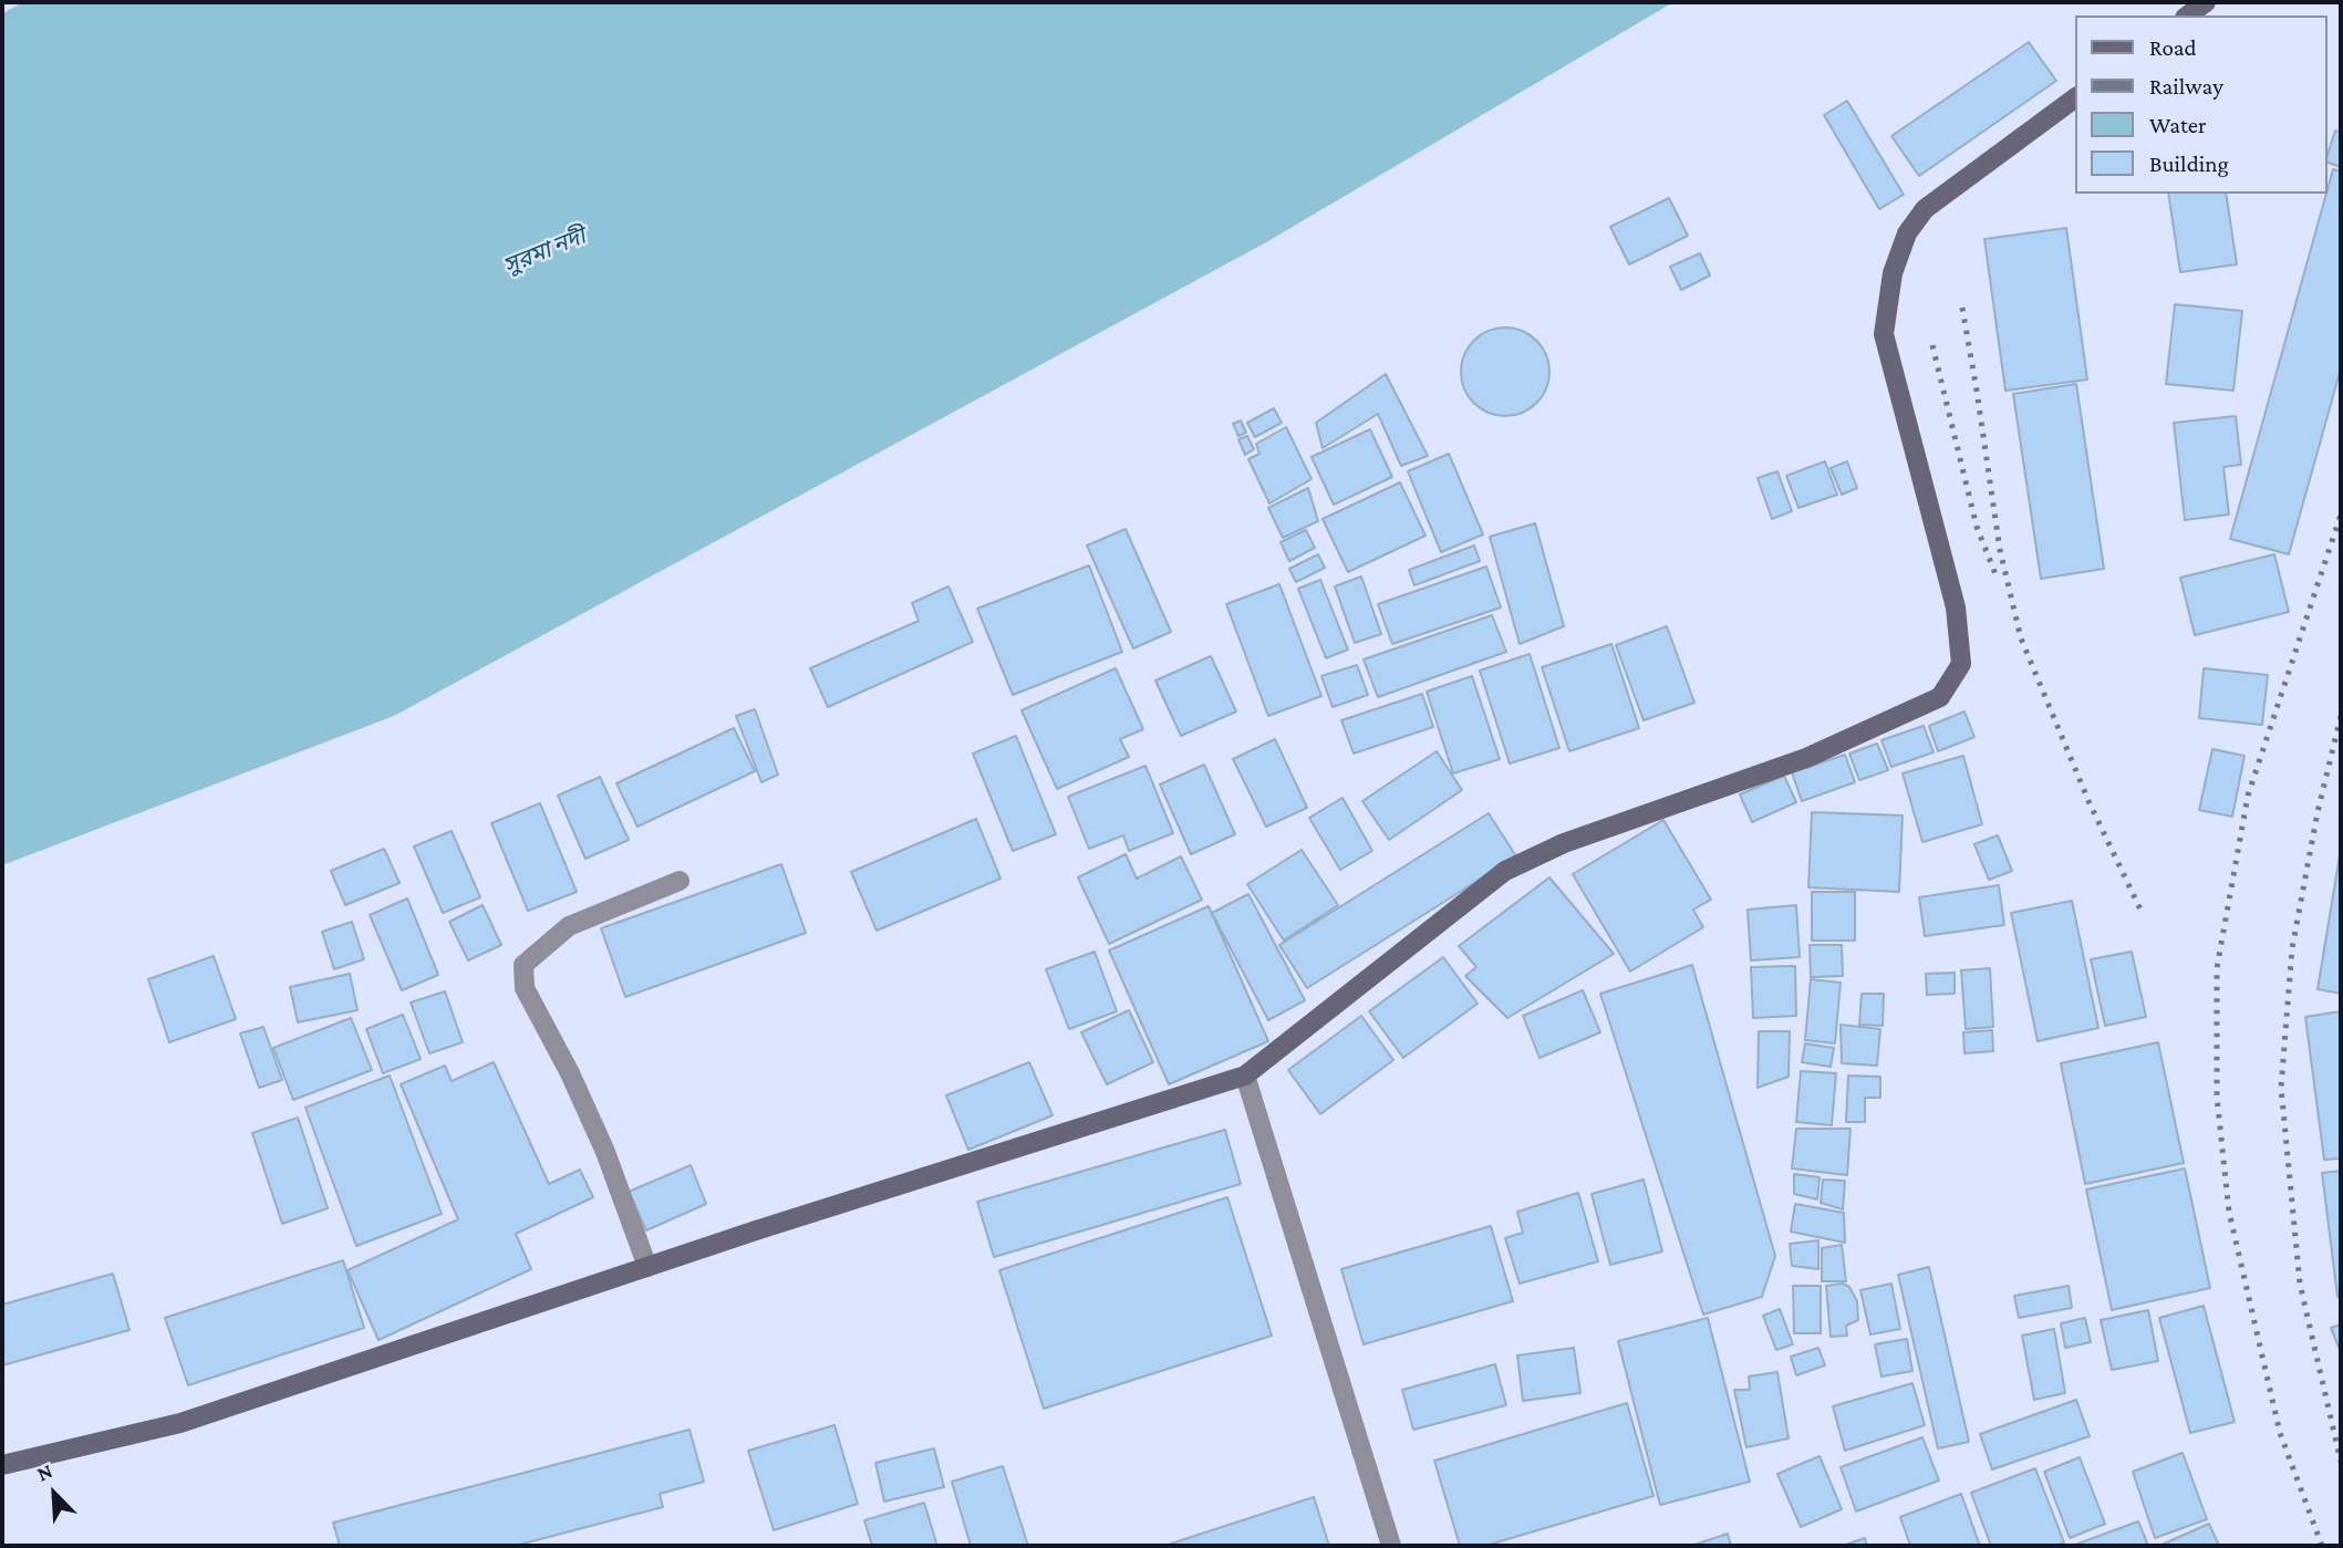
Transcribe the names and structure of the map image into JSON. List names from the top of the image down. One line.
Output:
{"water":["সুরমা নদী"],"legend":["Road","Railway","Water","Building"],"north":"top left"}
